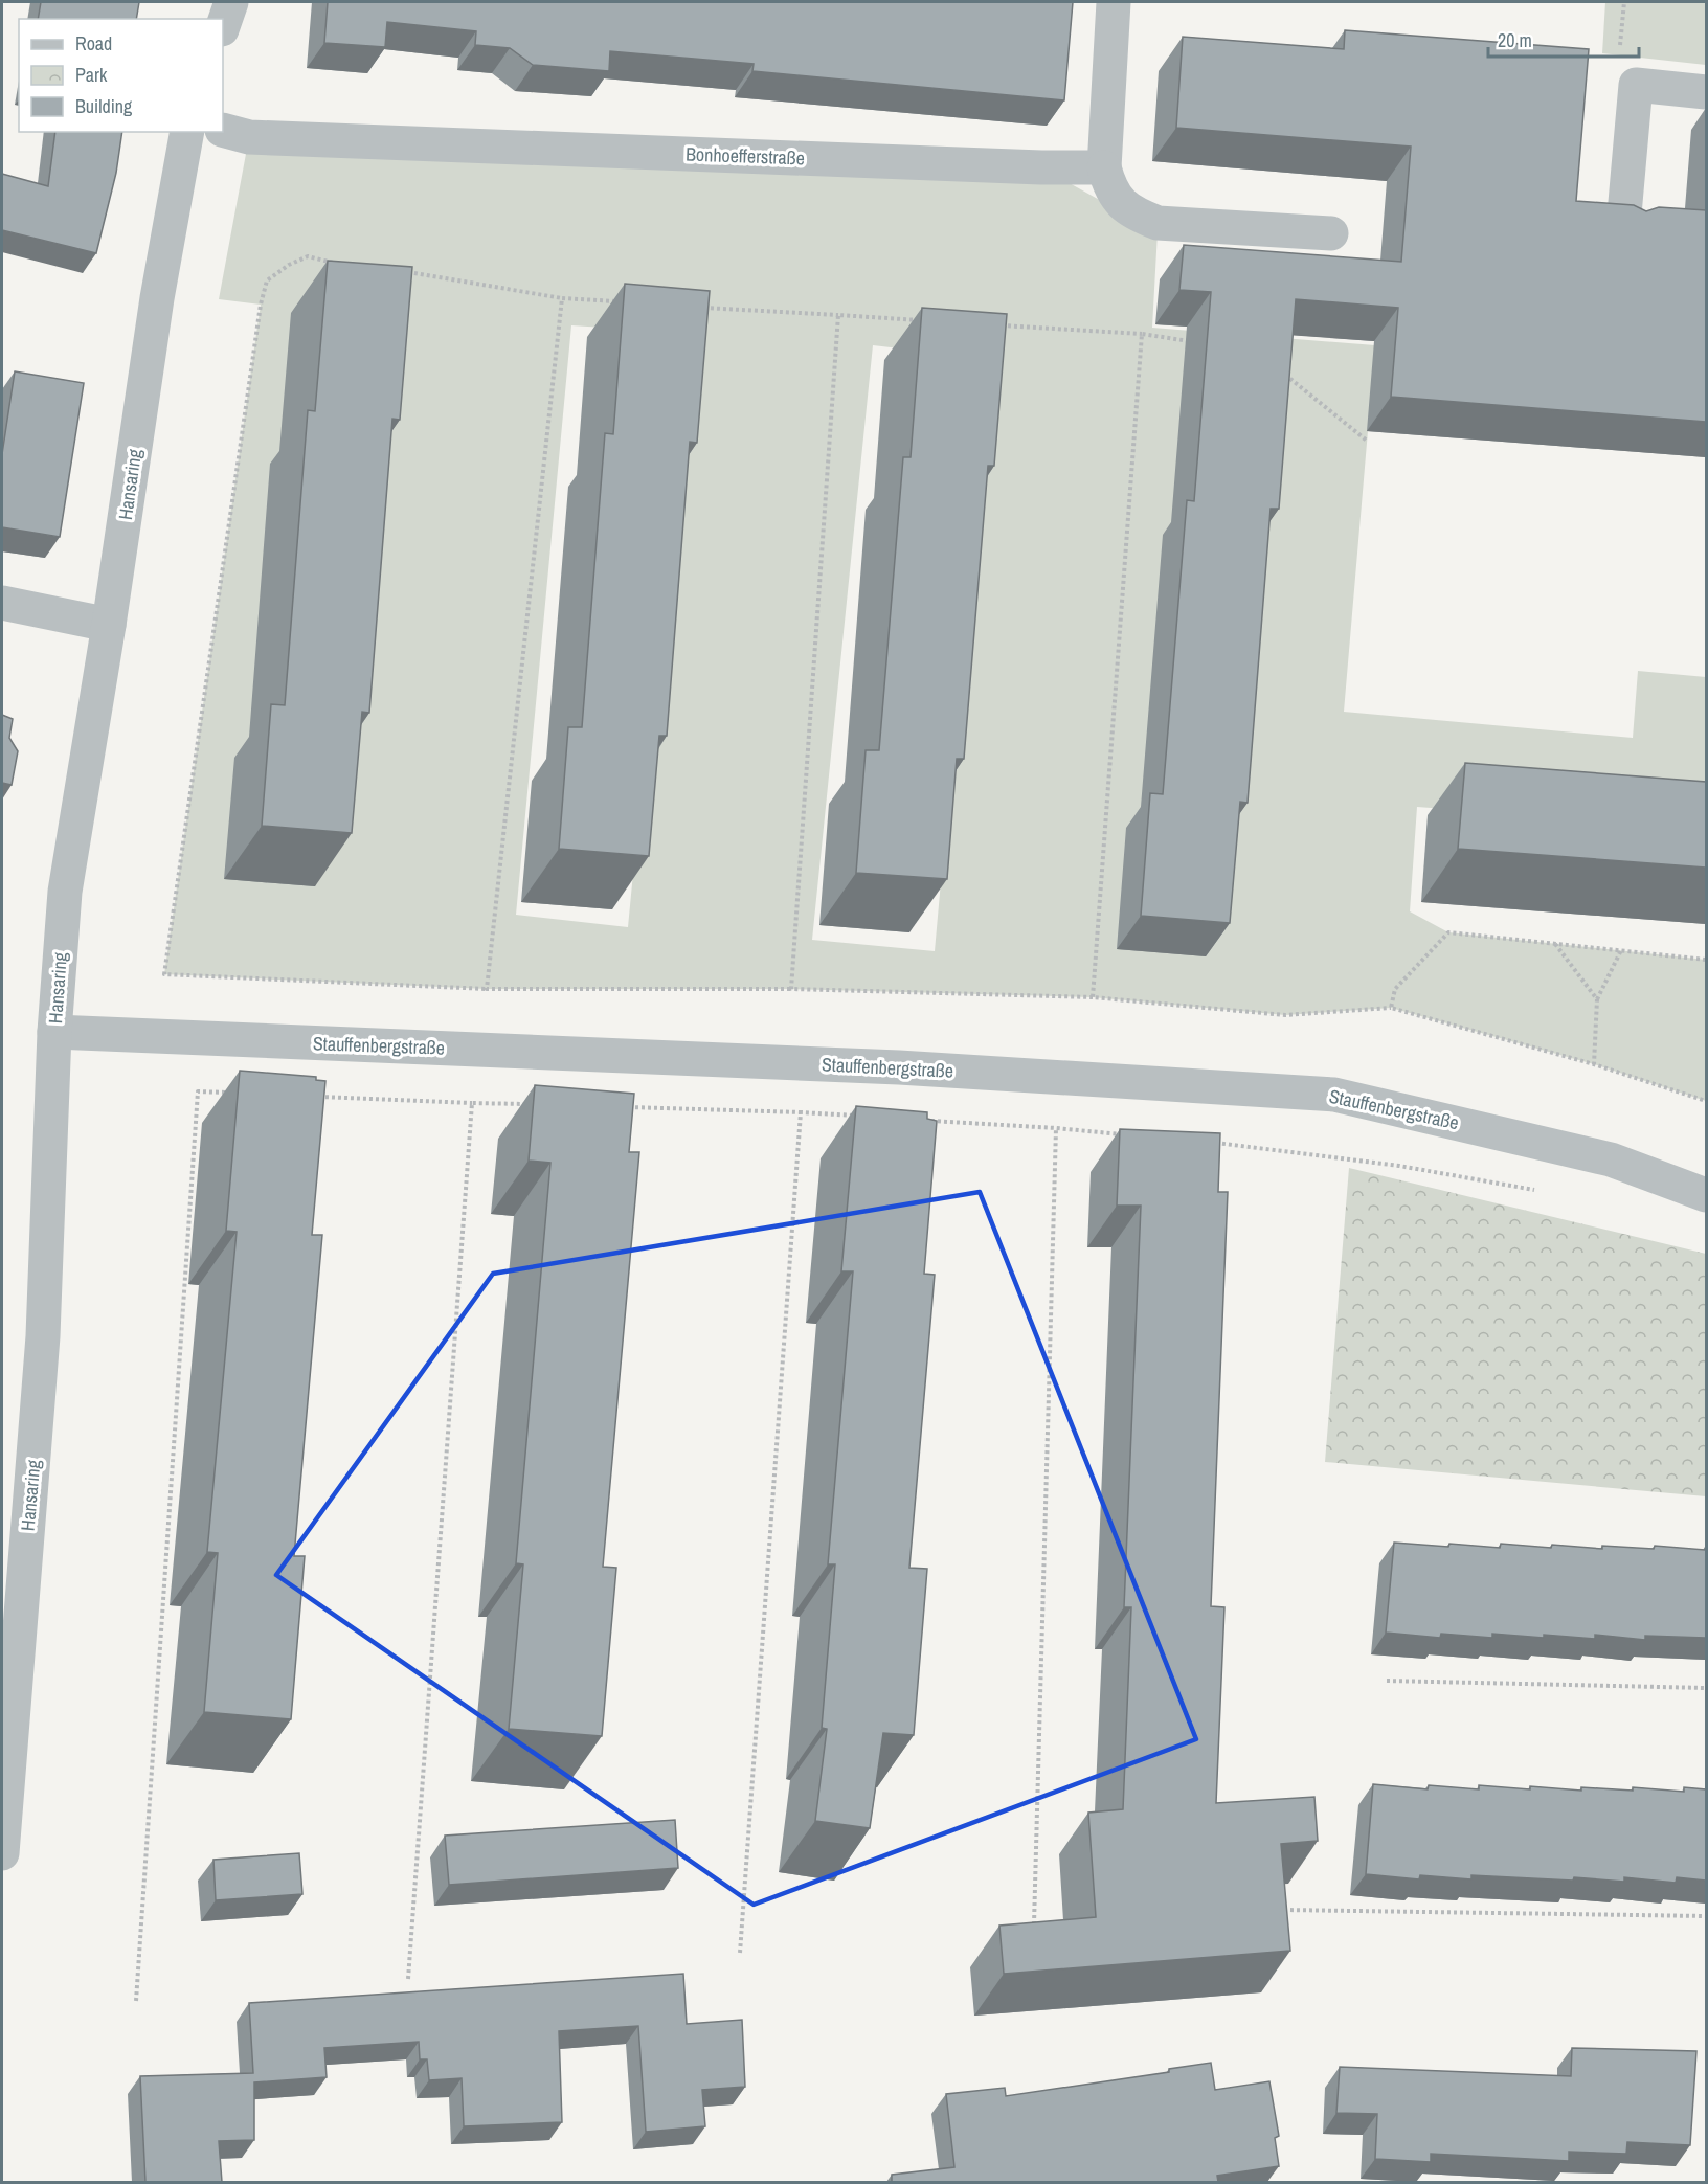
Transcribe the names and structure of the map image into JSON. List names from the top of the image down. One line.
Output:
{"streets":{"street":["Bonhoefferstraße","Hansaring","Stauffenbergstraße"]},"crossings":[["Hansaring","Stauffenbergstraße"]],"legend":["Road","Park","Building"],"scale_bar":"20 m"}
